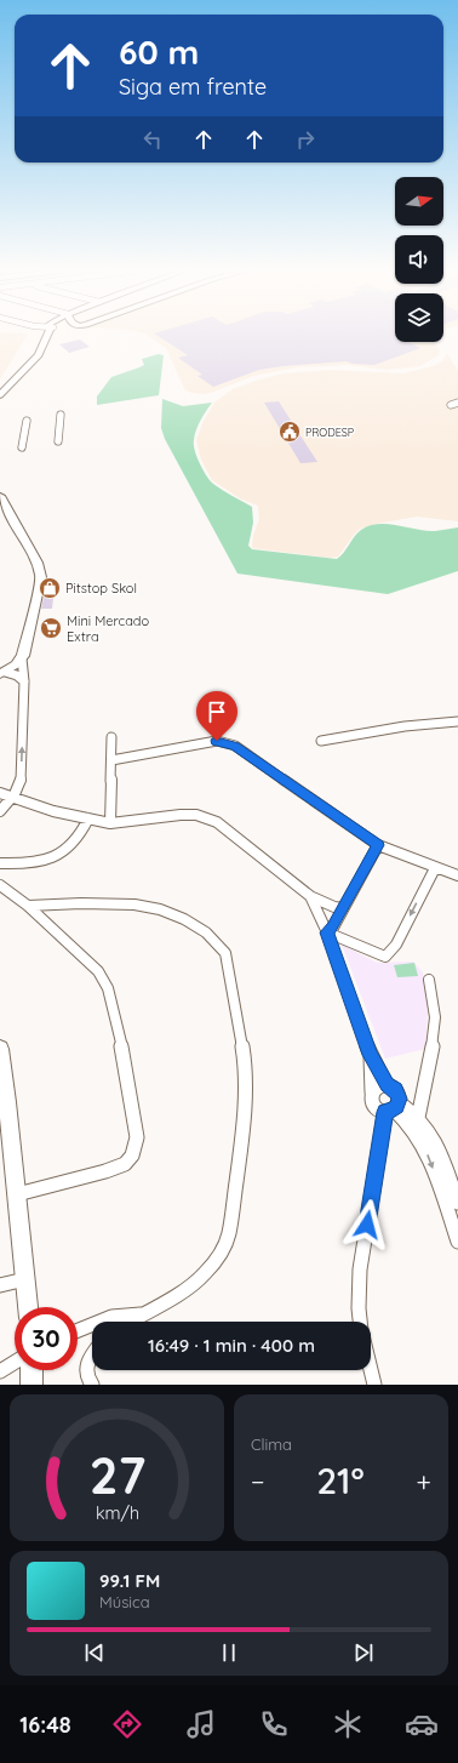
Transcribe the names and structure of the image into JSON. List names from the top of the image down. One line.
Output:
{"places":{"public building":["PRODESP"],"shop":["Pitstop Skol"],"supermarket":["Mini Mercado Extra"]},"north":"right","page":{"turn":["60 m","Siga em frente"],"limit":"30","trip":"16:49 · 1 min · 400 m","tile":"Clima","heat":["−","21°","+"],"song":["99.1 FM","Música"],"tabs":"16:48","gauge":["27","km/h"]}}
